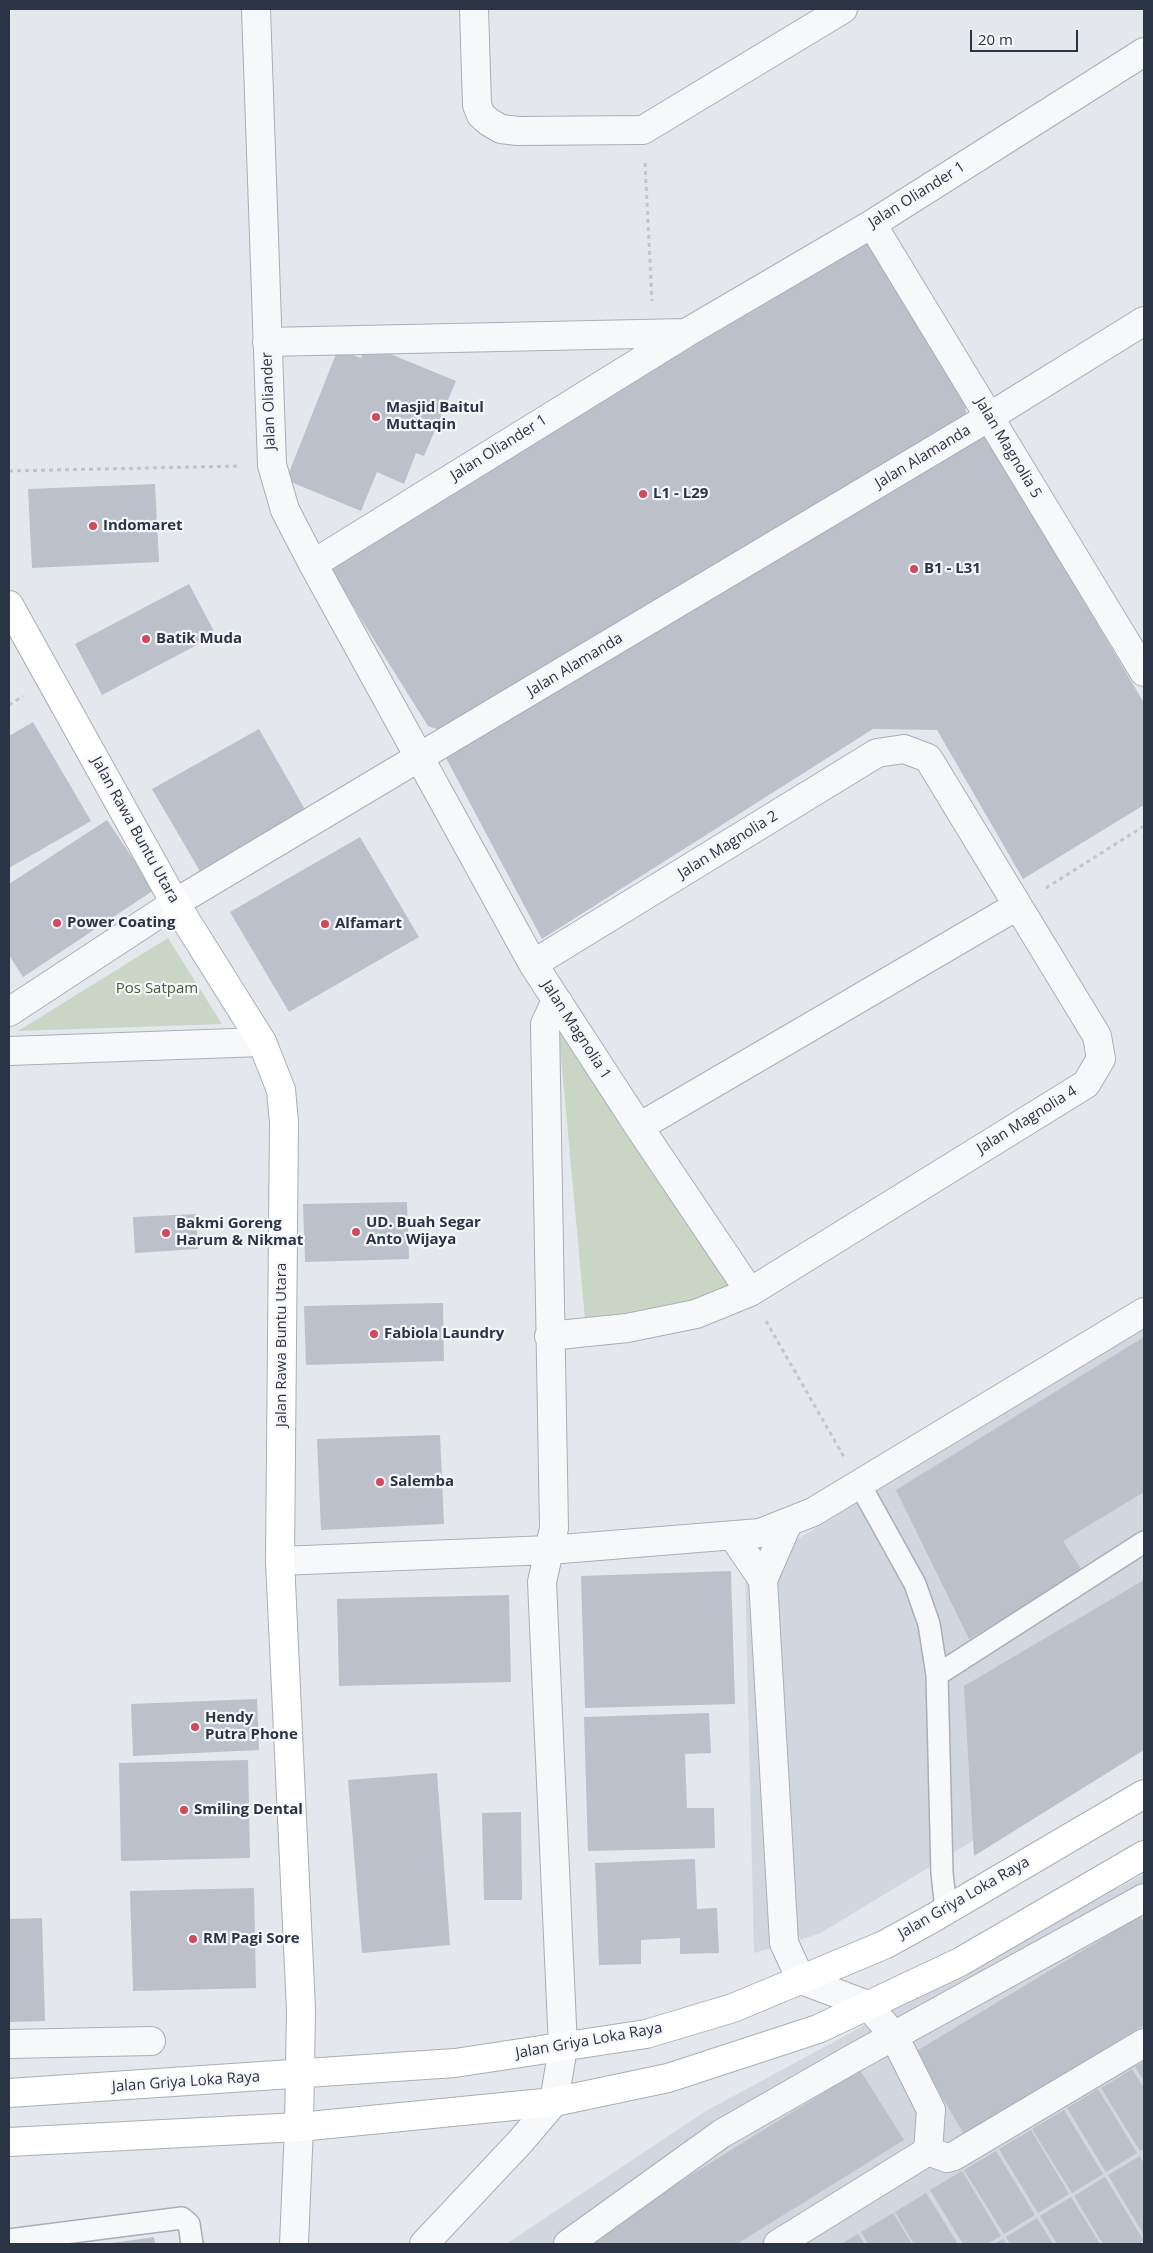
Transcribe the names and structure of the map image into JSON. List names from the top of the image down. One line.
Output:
{"streets":{"main road":["Jalan Rawa Buntu Utara","Jalan Griya Loka Raya"],"street":["Jalan Oliander 1","Jalan Oliander","Jalan Magnolia 5","Jalan Alamanda","Jalan Magnolia 2","Jalan Magnolia 1","Jalan Magnolia 4"]},"crossings":[["Jalan Oliander 1","Jalan Oliander"],["Jalan Oliander 1","Jalan Magnolia 5"],["Jalan Oliander","Jalan Alamanda"],["Jalan Oliander","Jalan Magnolia 1"],["Jalan Magnolia 5","Jalan Alamanda"],["Jalan Alamanda","Jalan Rawa Buntu Utara"],["Jalan Alamanda","Jalan Magnolia 1"],["Jalan Rawa Buntu Utara","Jalan Griya Loka Raya"],["Jalan Magnolia 2","Jalan Magnolia 1"],["Jalan Magnolia 2","Jalan Magnolia 4"],["Jalan Magnolia 1","Jalan Magnolia 4"]],"parks":["Pos Satpam"],"places":["Masjid Baitul Muttaqin","L1 - L29","Indomaret","B1 - L31","Batik Muda","Power Coating","Alfamart","UD. Buah Segar Anto Wijaya","Bakmi Goreng Harum & Nikmat","Fabiola Laundry","Salemba","Hendy Putra Phone","Smiling Dental","RM Pagi Sore"],"scale_bar":"20 m"}
